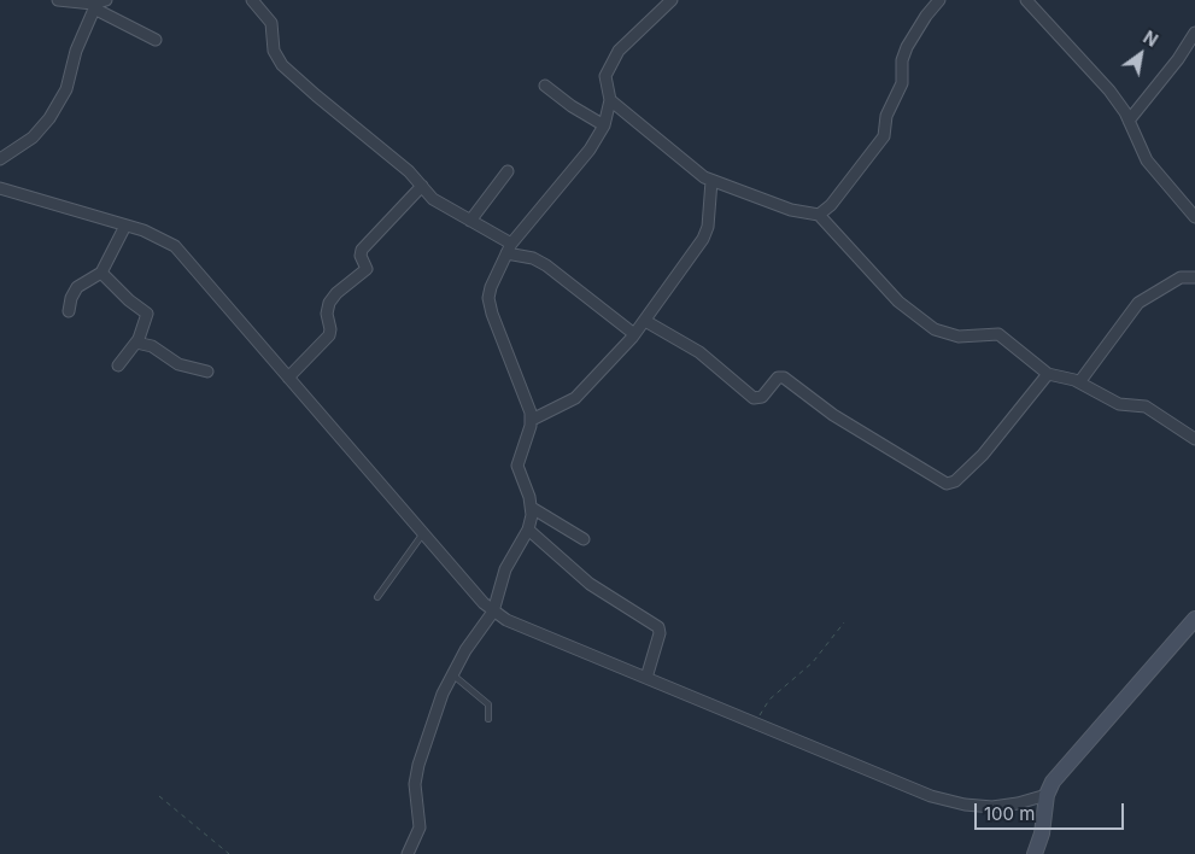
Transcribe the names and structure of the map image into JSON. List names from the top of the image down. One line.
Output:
{"scale_bar":"100 m","north":"top right"}
